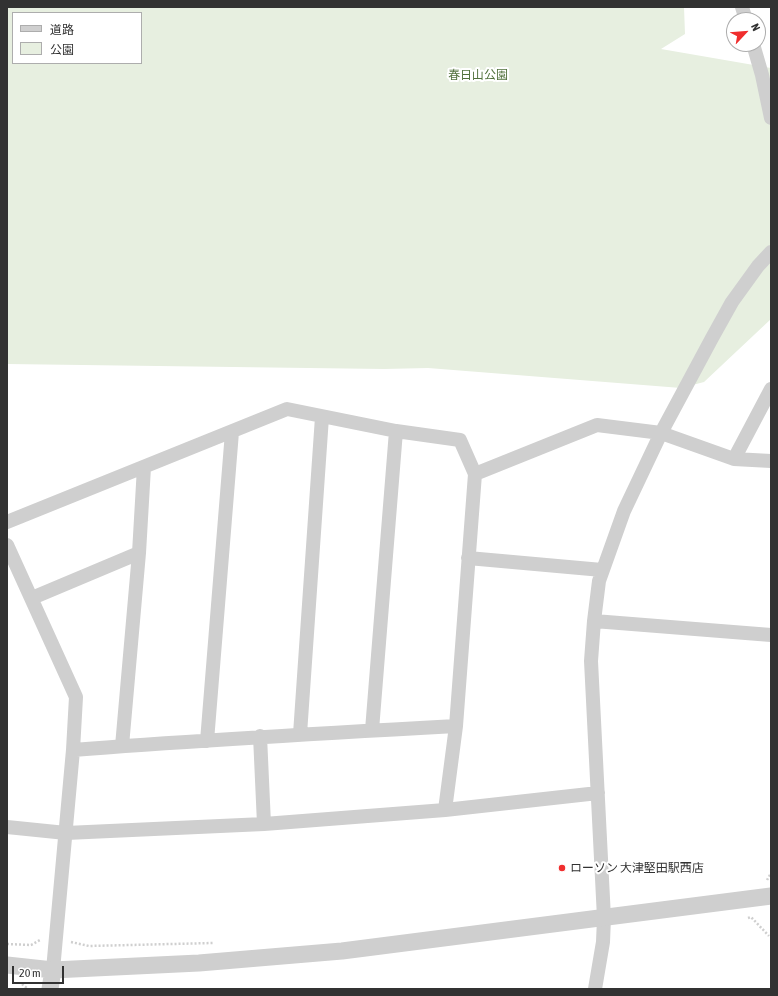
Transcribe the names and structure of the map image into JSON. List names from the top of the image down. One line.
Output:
{"parks":["春日山公園"],"places":["ローソン 大津堅田駅西店"],"legend":["道路","公園"],"scale_bar":"20 m","north":"top right"}
